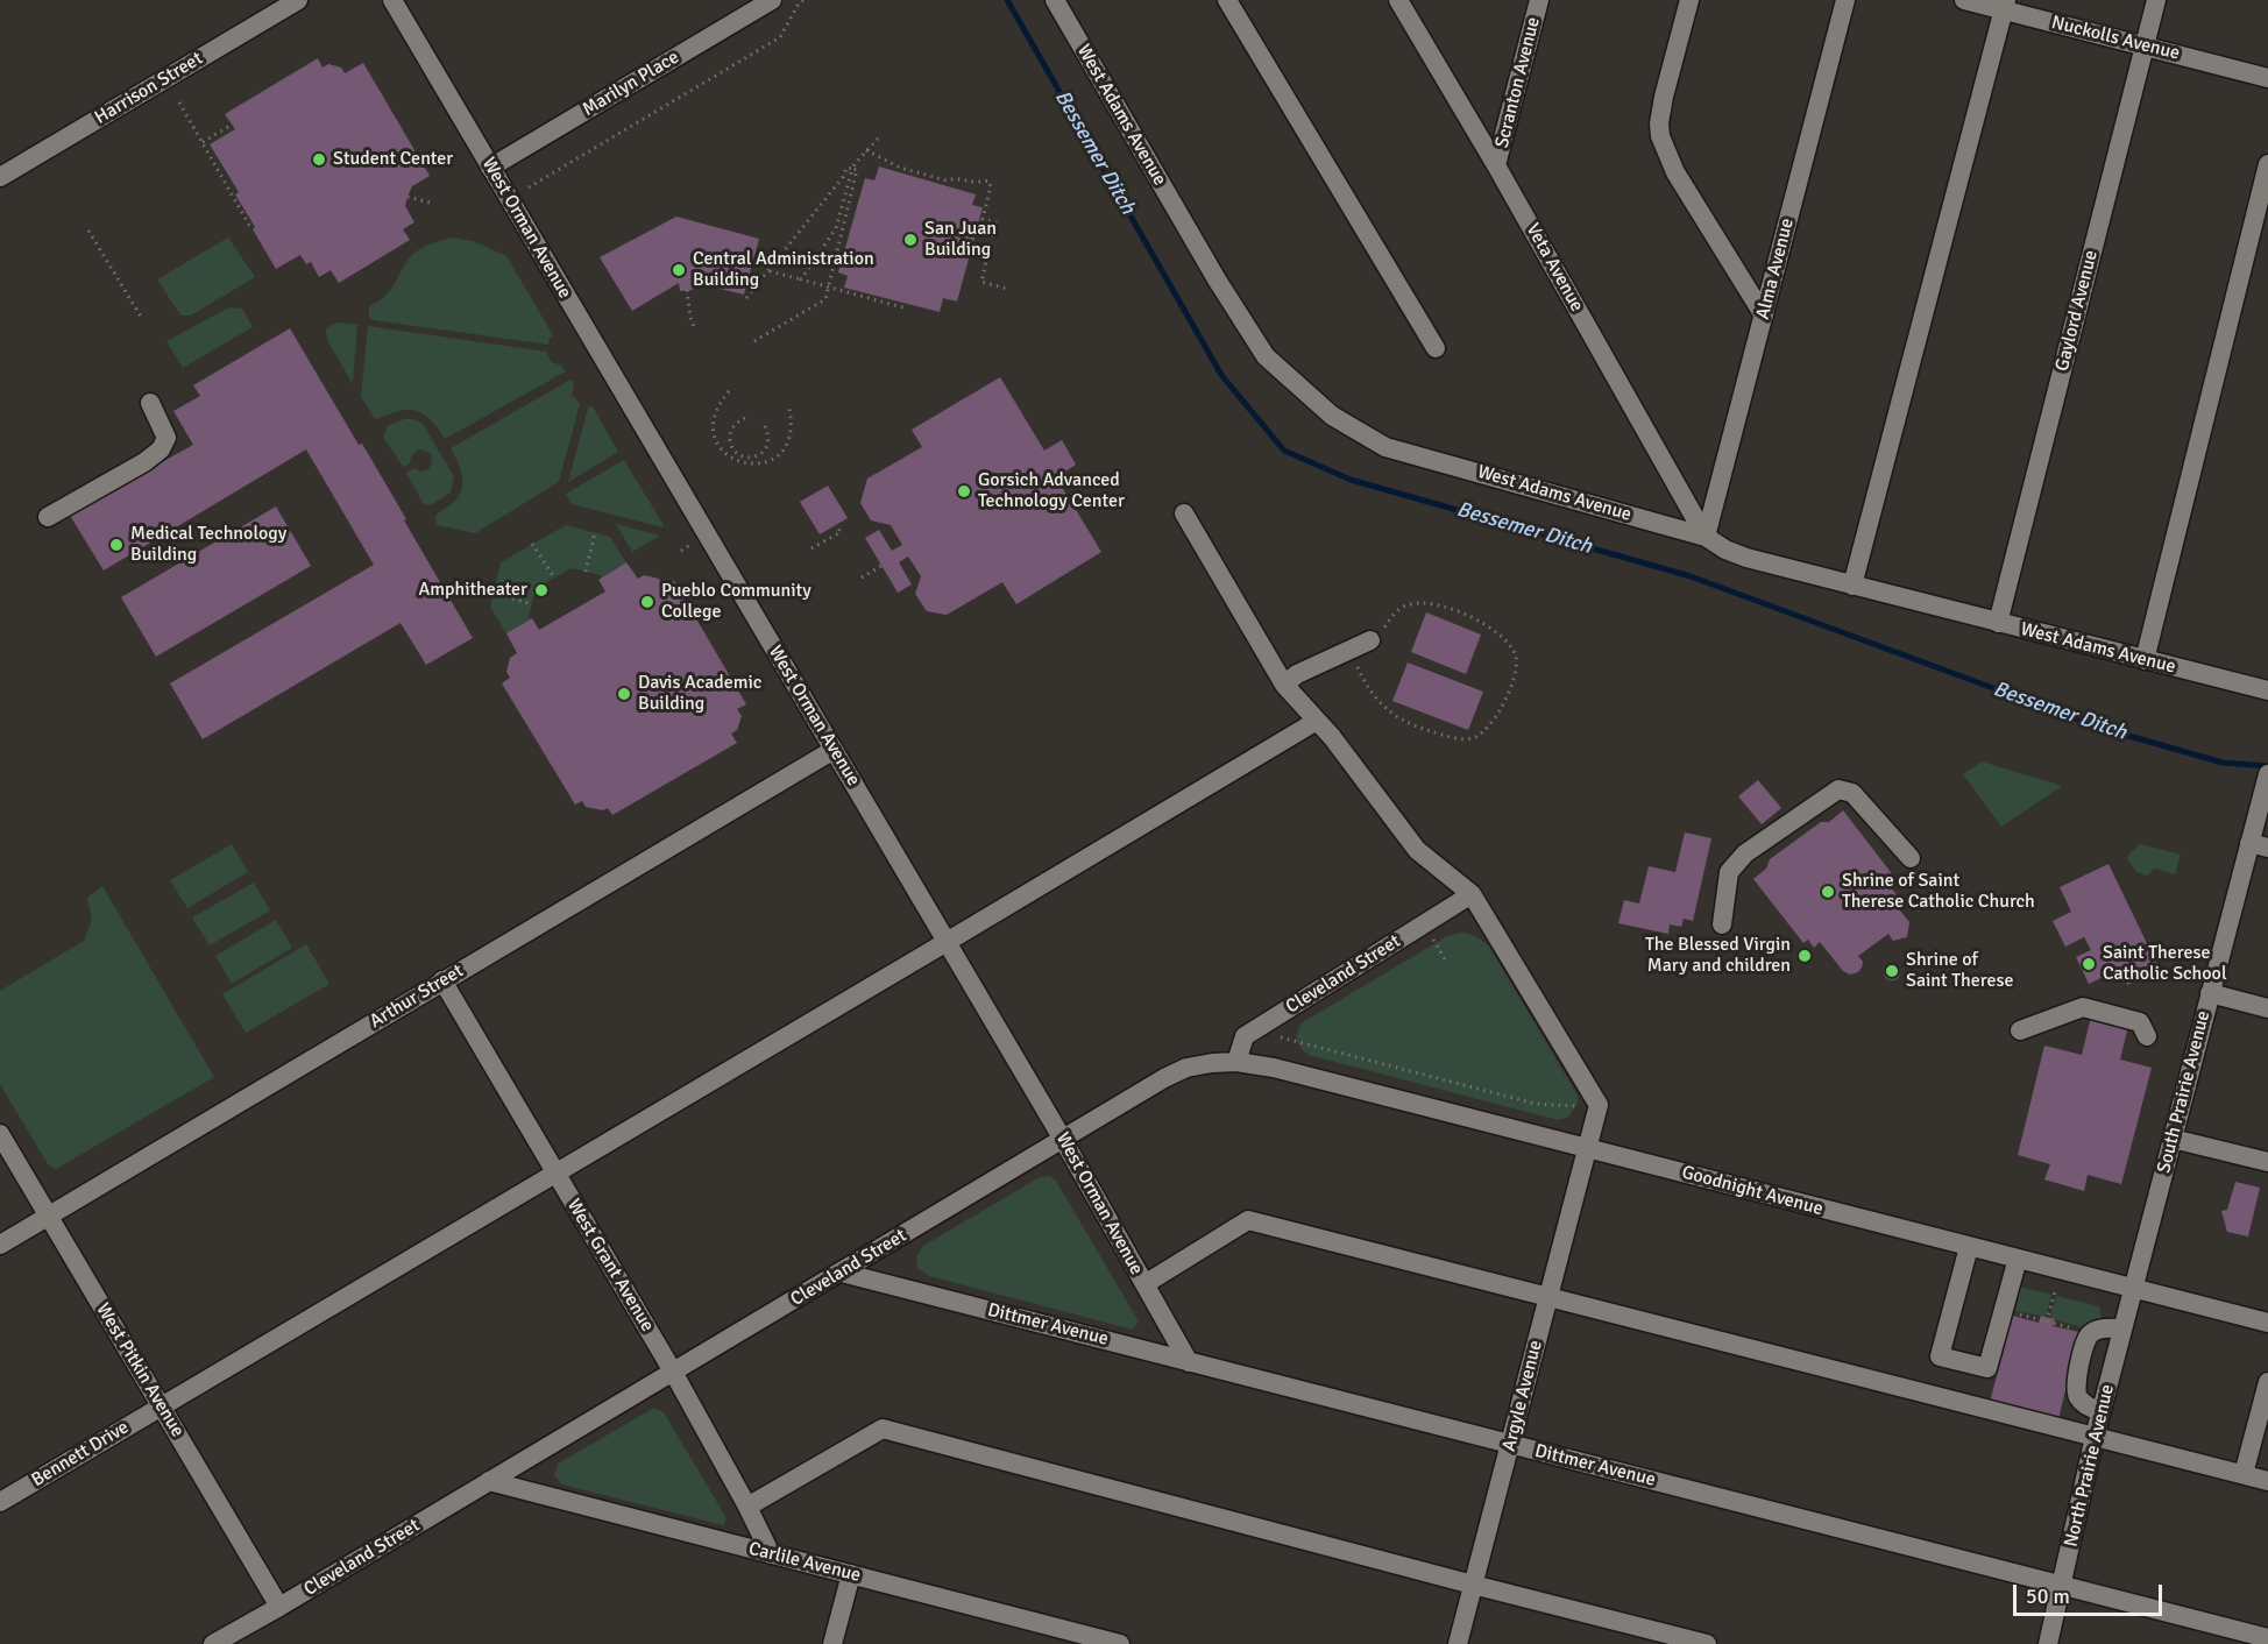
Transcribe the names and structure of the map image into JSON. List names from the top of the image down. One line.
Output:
{"streets":{"street":["Nuckolls Avenue","Scranton Avenue","Marilyn Place","Harrison Street","West Adams Avenue","West Orman Avenue","Veta Avenue","Alma Avenue","Gaylord Avenue","Cleveland Street","Arthur Street","South Prairie Avenue","Goodnight Avenue","West Grant Avenue","Dittmer Avenue","West Pitkin Avenue","Argyle Avenue","Bennett Drive","North Prairie Avenue","Carlile Avenue"]},"crossings":[["Nuckolls Avenue","Gaylord Avenue"],["Scranton Avenue","Veta Avenue"],["Marilyn Place","West Orman Avenue"],["West Adams Avenue","Veta Avenue"],["West Adams Avenue","Alma Avenue"],["West Adams Avenue","Gaylord Avenue"],["West Orman Avenue","Cleveland Street"],["West Orman Avenue","Arthur Street"],["West Orman Avenue","Dittmer Avenue"],["West Orman Avenue","Bennett Drive"],["Veta Avenue","Alma Avenue"],["Cleveland Street","Goodnight Avenue"],["Cleveland Street","West Grant Avenue"],["Cleveland Street","Dittmer Avenue"],["Cleveland Street","West Pitkin Avenue"],["Cleveland Street","Carlile Avenue"],["Arthur Street","West Grant Avenue"],["Arthur Street","West Pitkin Avenue"],["South Prairie Avenue","Goodnight Avenue"],["South Prairie Avenue","North Prairie Avenue"],["Goodnight Avenue","Argyle Avenue"],["Goodnight Avenue","North Prairie Avenue"],["West Grant Avenue","Bennett Drive"],["West Grant Avenue","Carlile Avenue"],["Dittmer Avenue","Argyle Avenue"],["Dittmer Avenue","North Prairie Avenue"],["West Pitkin Avenue","Bennett Drive"]],"water":["Bessemer Ditch"],"places":["Student Center","San Juan Building","Central Administration Building","Gorsich Advanced Technology Center","Medical Technology Building","Amphitheater","Pueblo Community College","Davis Academic Building","Shrine of Saint Therese Catholic Church","The Blessed Virgin Mary and children","Saint Therese Catholic School","Shrine of Saint Therese"],"scale_bar":"50 m"}
